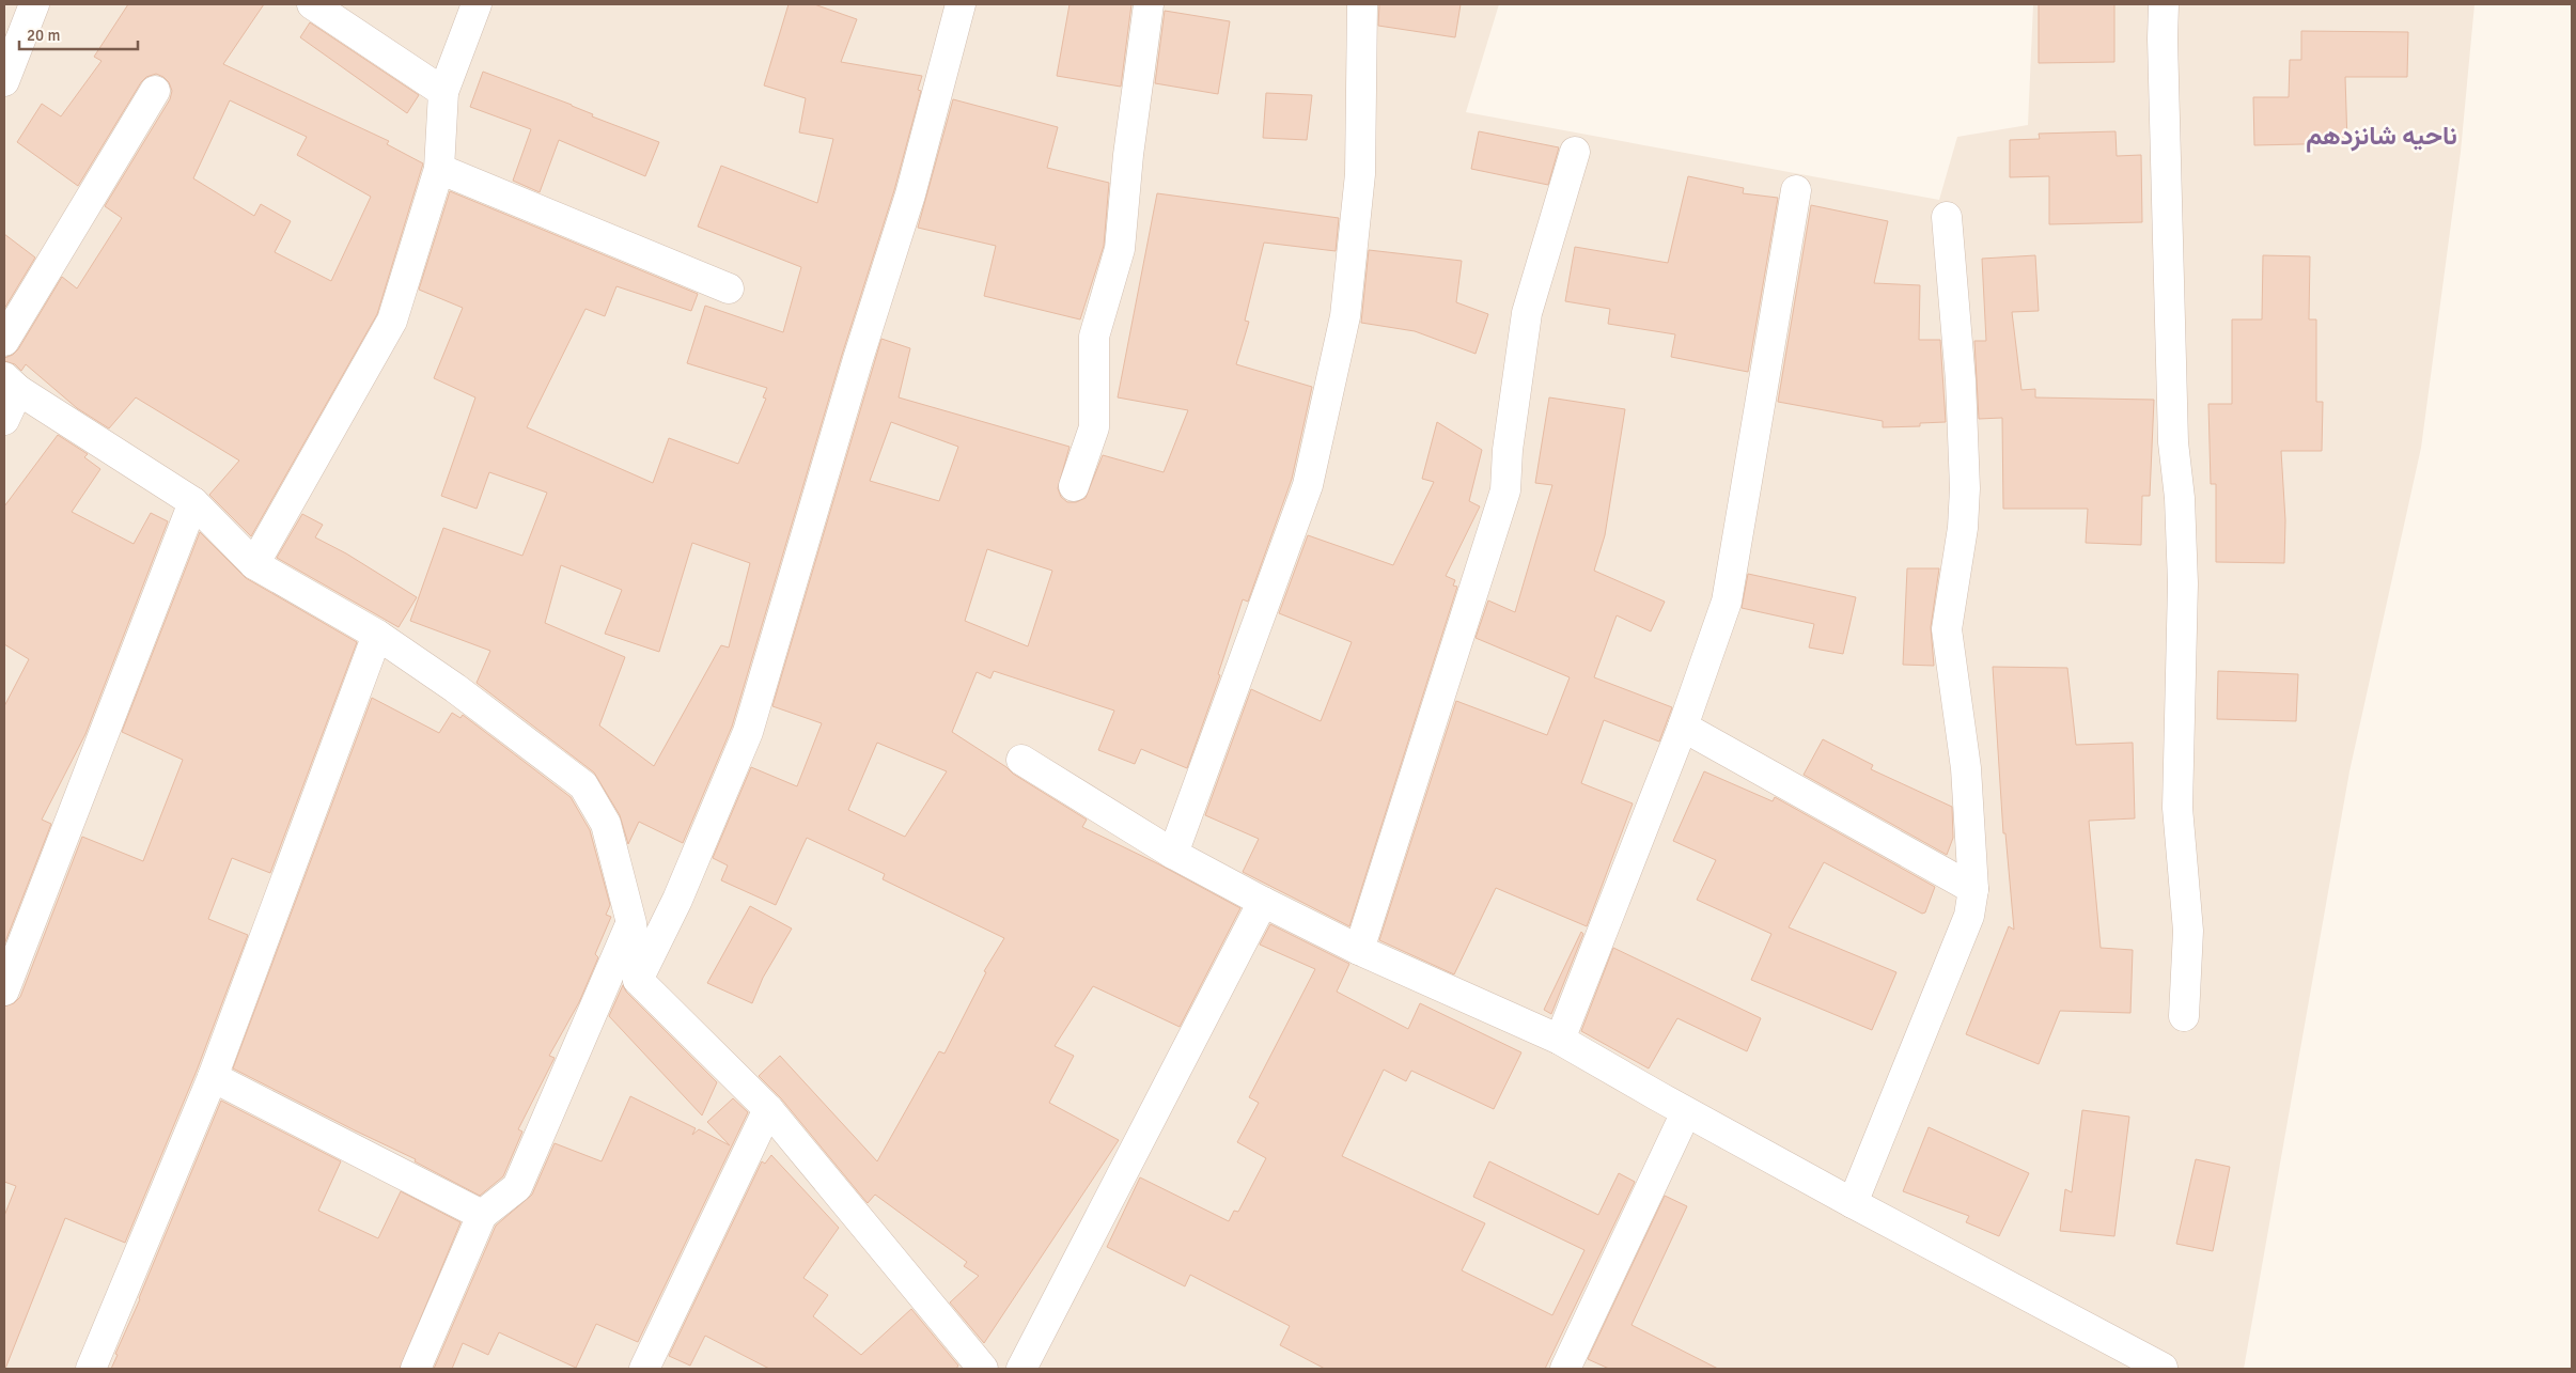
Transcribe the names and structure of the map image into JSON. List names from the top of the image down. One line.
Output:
{"districts":["ناحیه شانزدهم"],"scale_bar":"20 m"}
